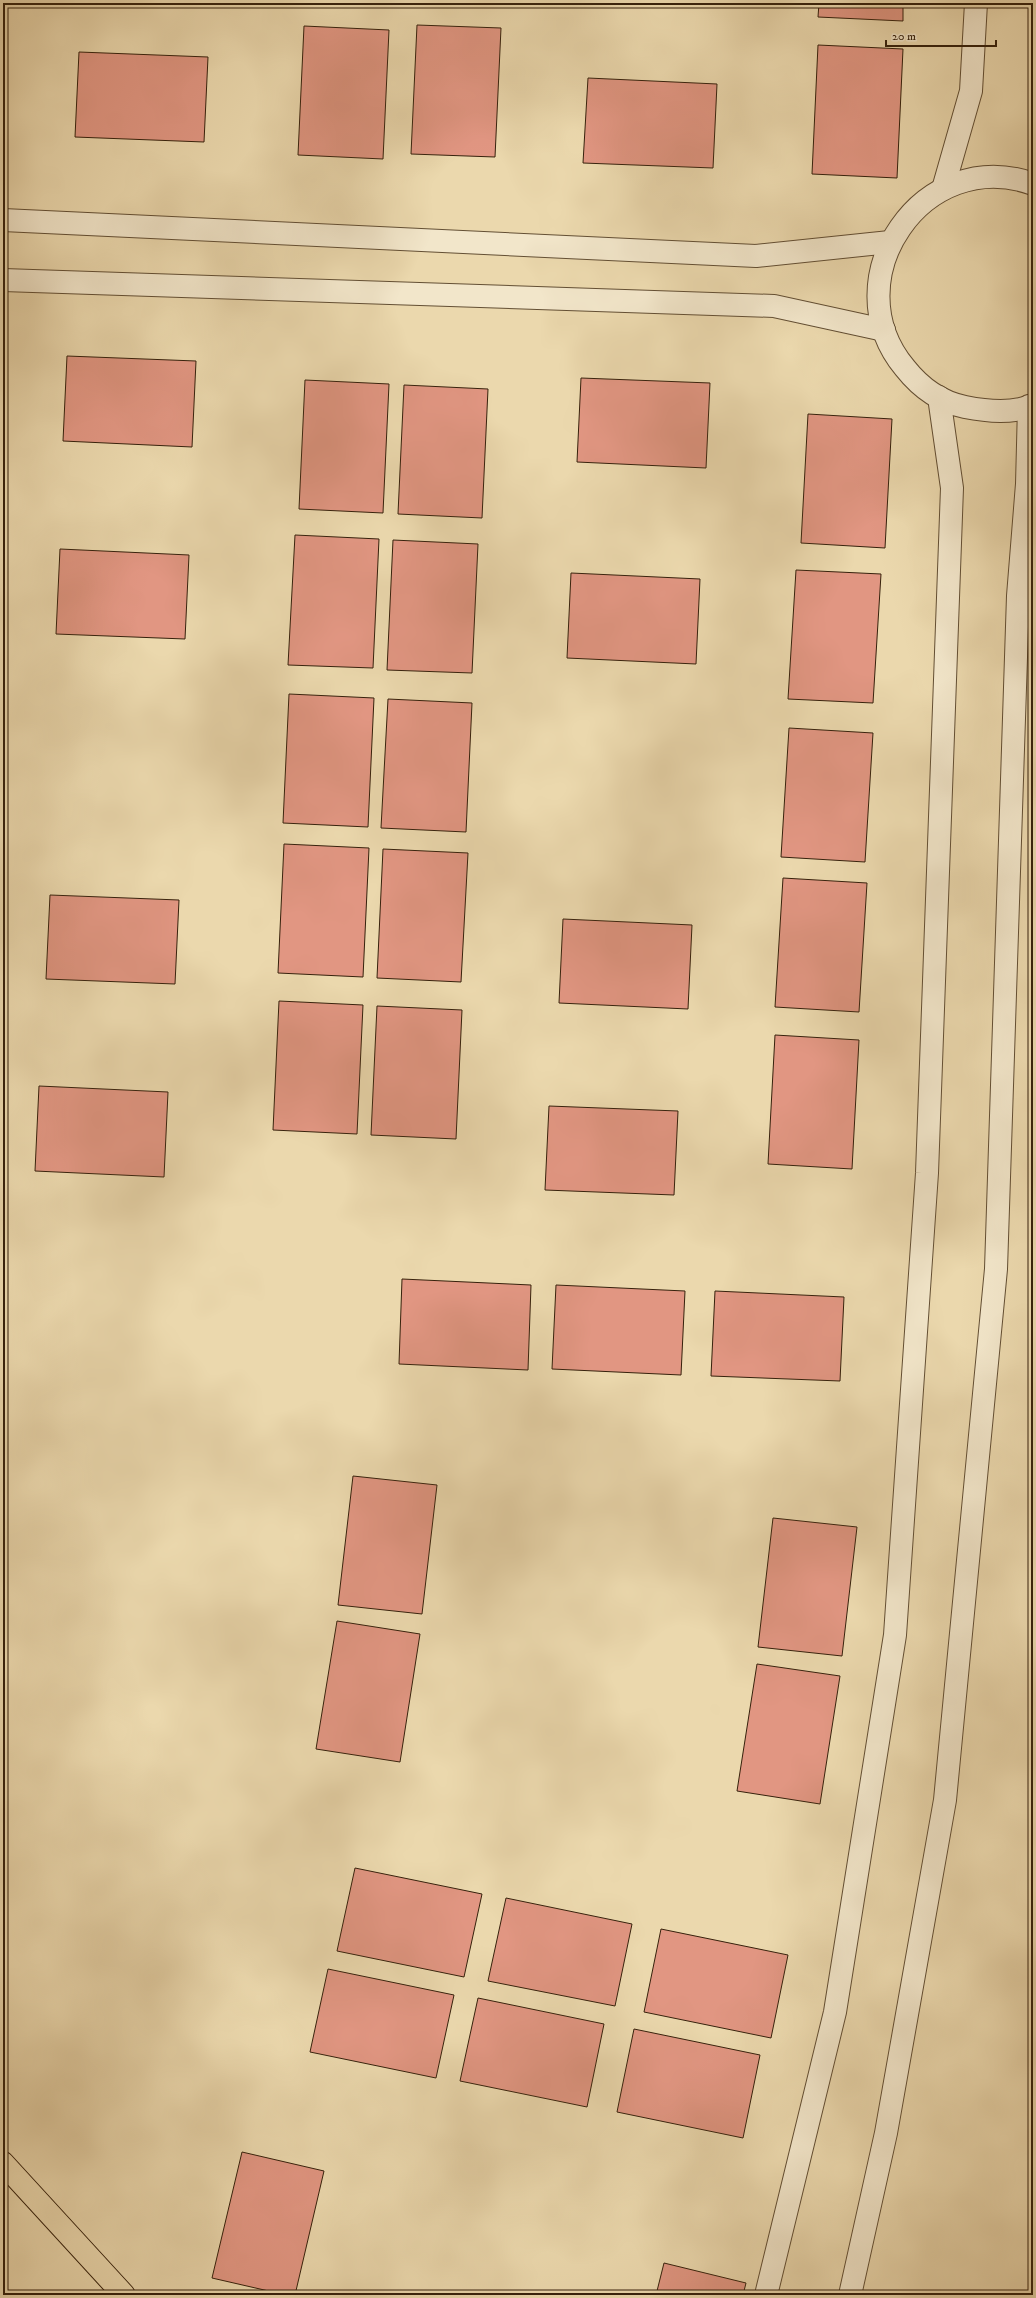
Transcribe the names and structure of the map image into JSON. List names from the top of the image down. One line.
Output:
{"scale_bar":"20 m"}
